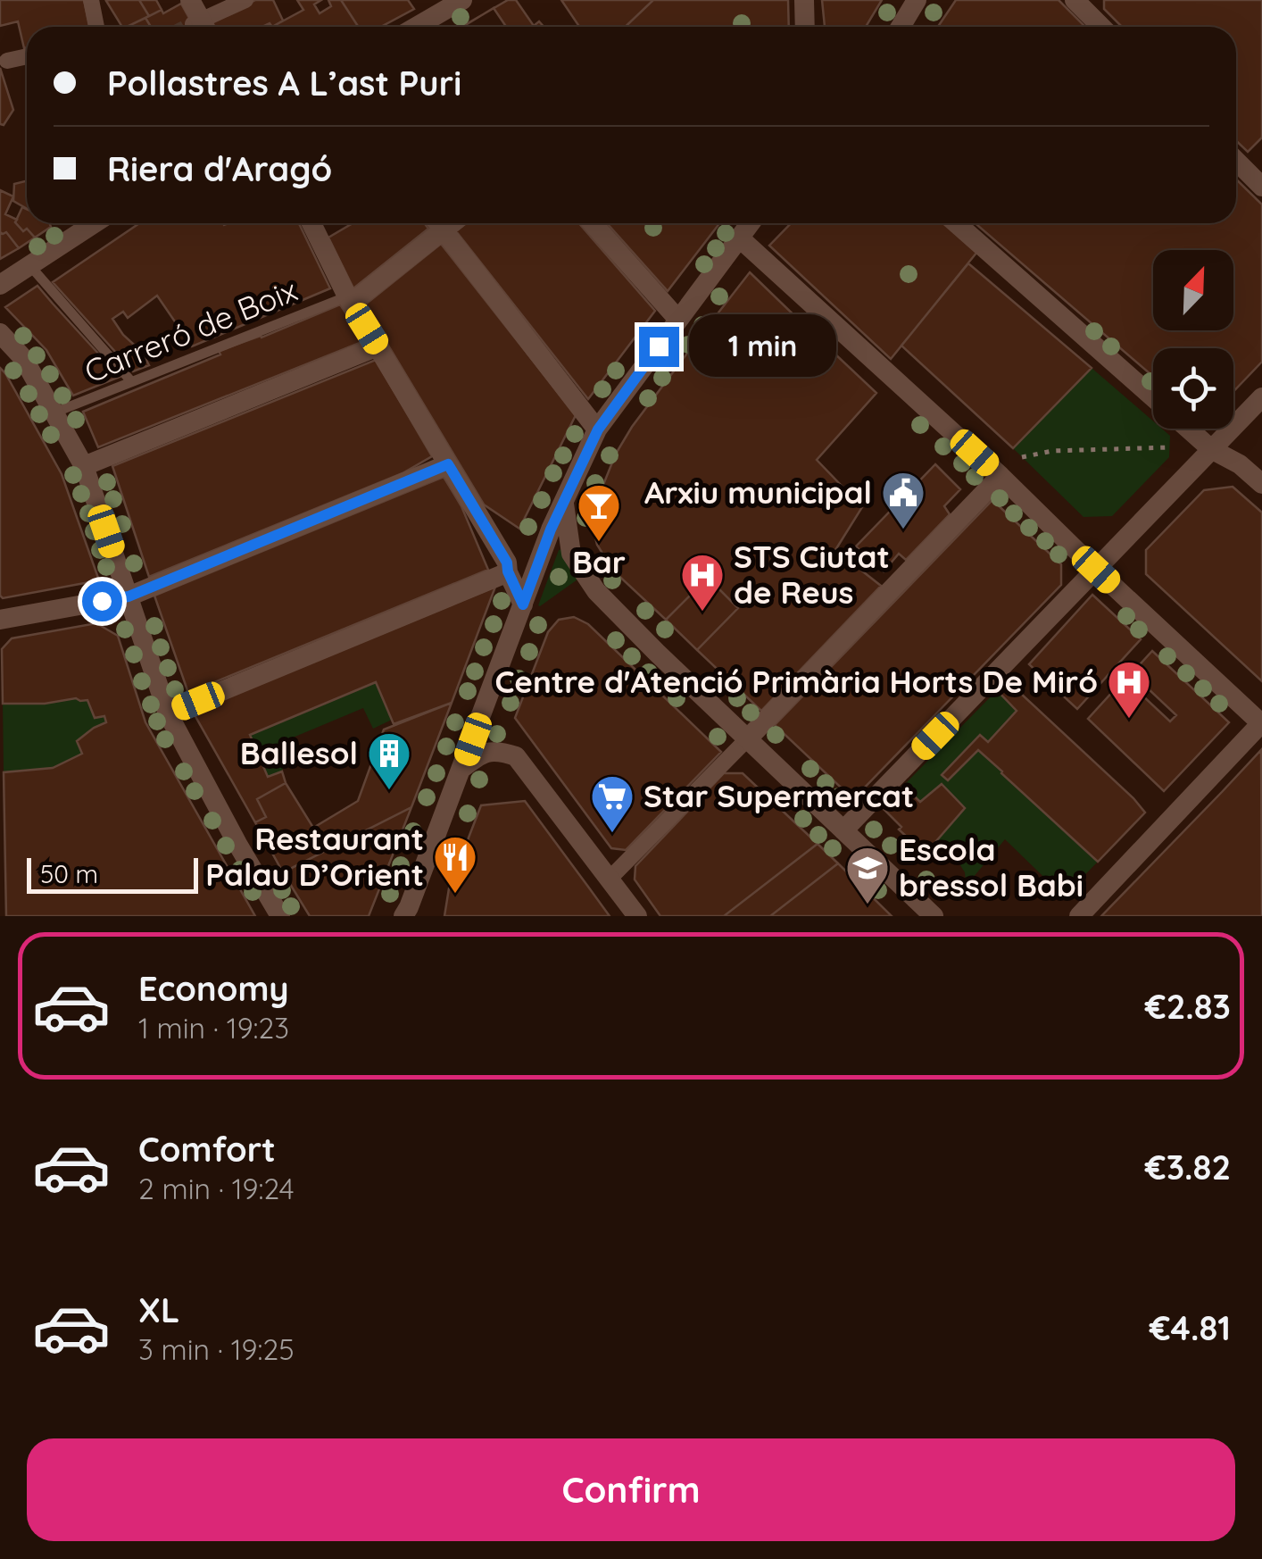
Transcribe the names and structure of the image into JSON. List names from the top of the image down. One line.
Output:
{"streets":{"lane":["Carreró de Boix"]},"places":{"public building":["Arxiu municipal"],"bar":["Bar"],"hospital":["STS Ciutat de Reus","Centre d'Atenció Primària Horts De Miró"],"building":["Ballesol"],"supermarket":["Star Supermercat"],"restaurant":["Restaurant Palau D’Orient"],"school or university":["Escola bressol Babi"]},"scale_bar":"50 m","north":"top right","page":{"banner":["Pollastres A L’ast Puri","Riera d'Aragó"],"bubble":"1 min","scale":"50 m","list":[{"name":"Economy","note":"1 min · 19:23","value":"€2.83"},{"name":"Comfort","note":"2 min · 19:24","value":"€3.82"},{"name":"XL","note":"3 min · 19:25","value":"€4.81"}],"buttons":"Confirm"}}
